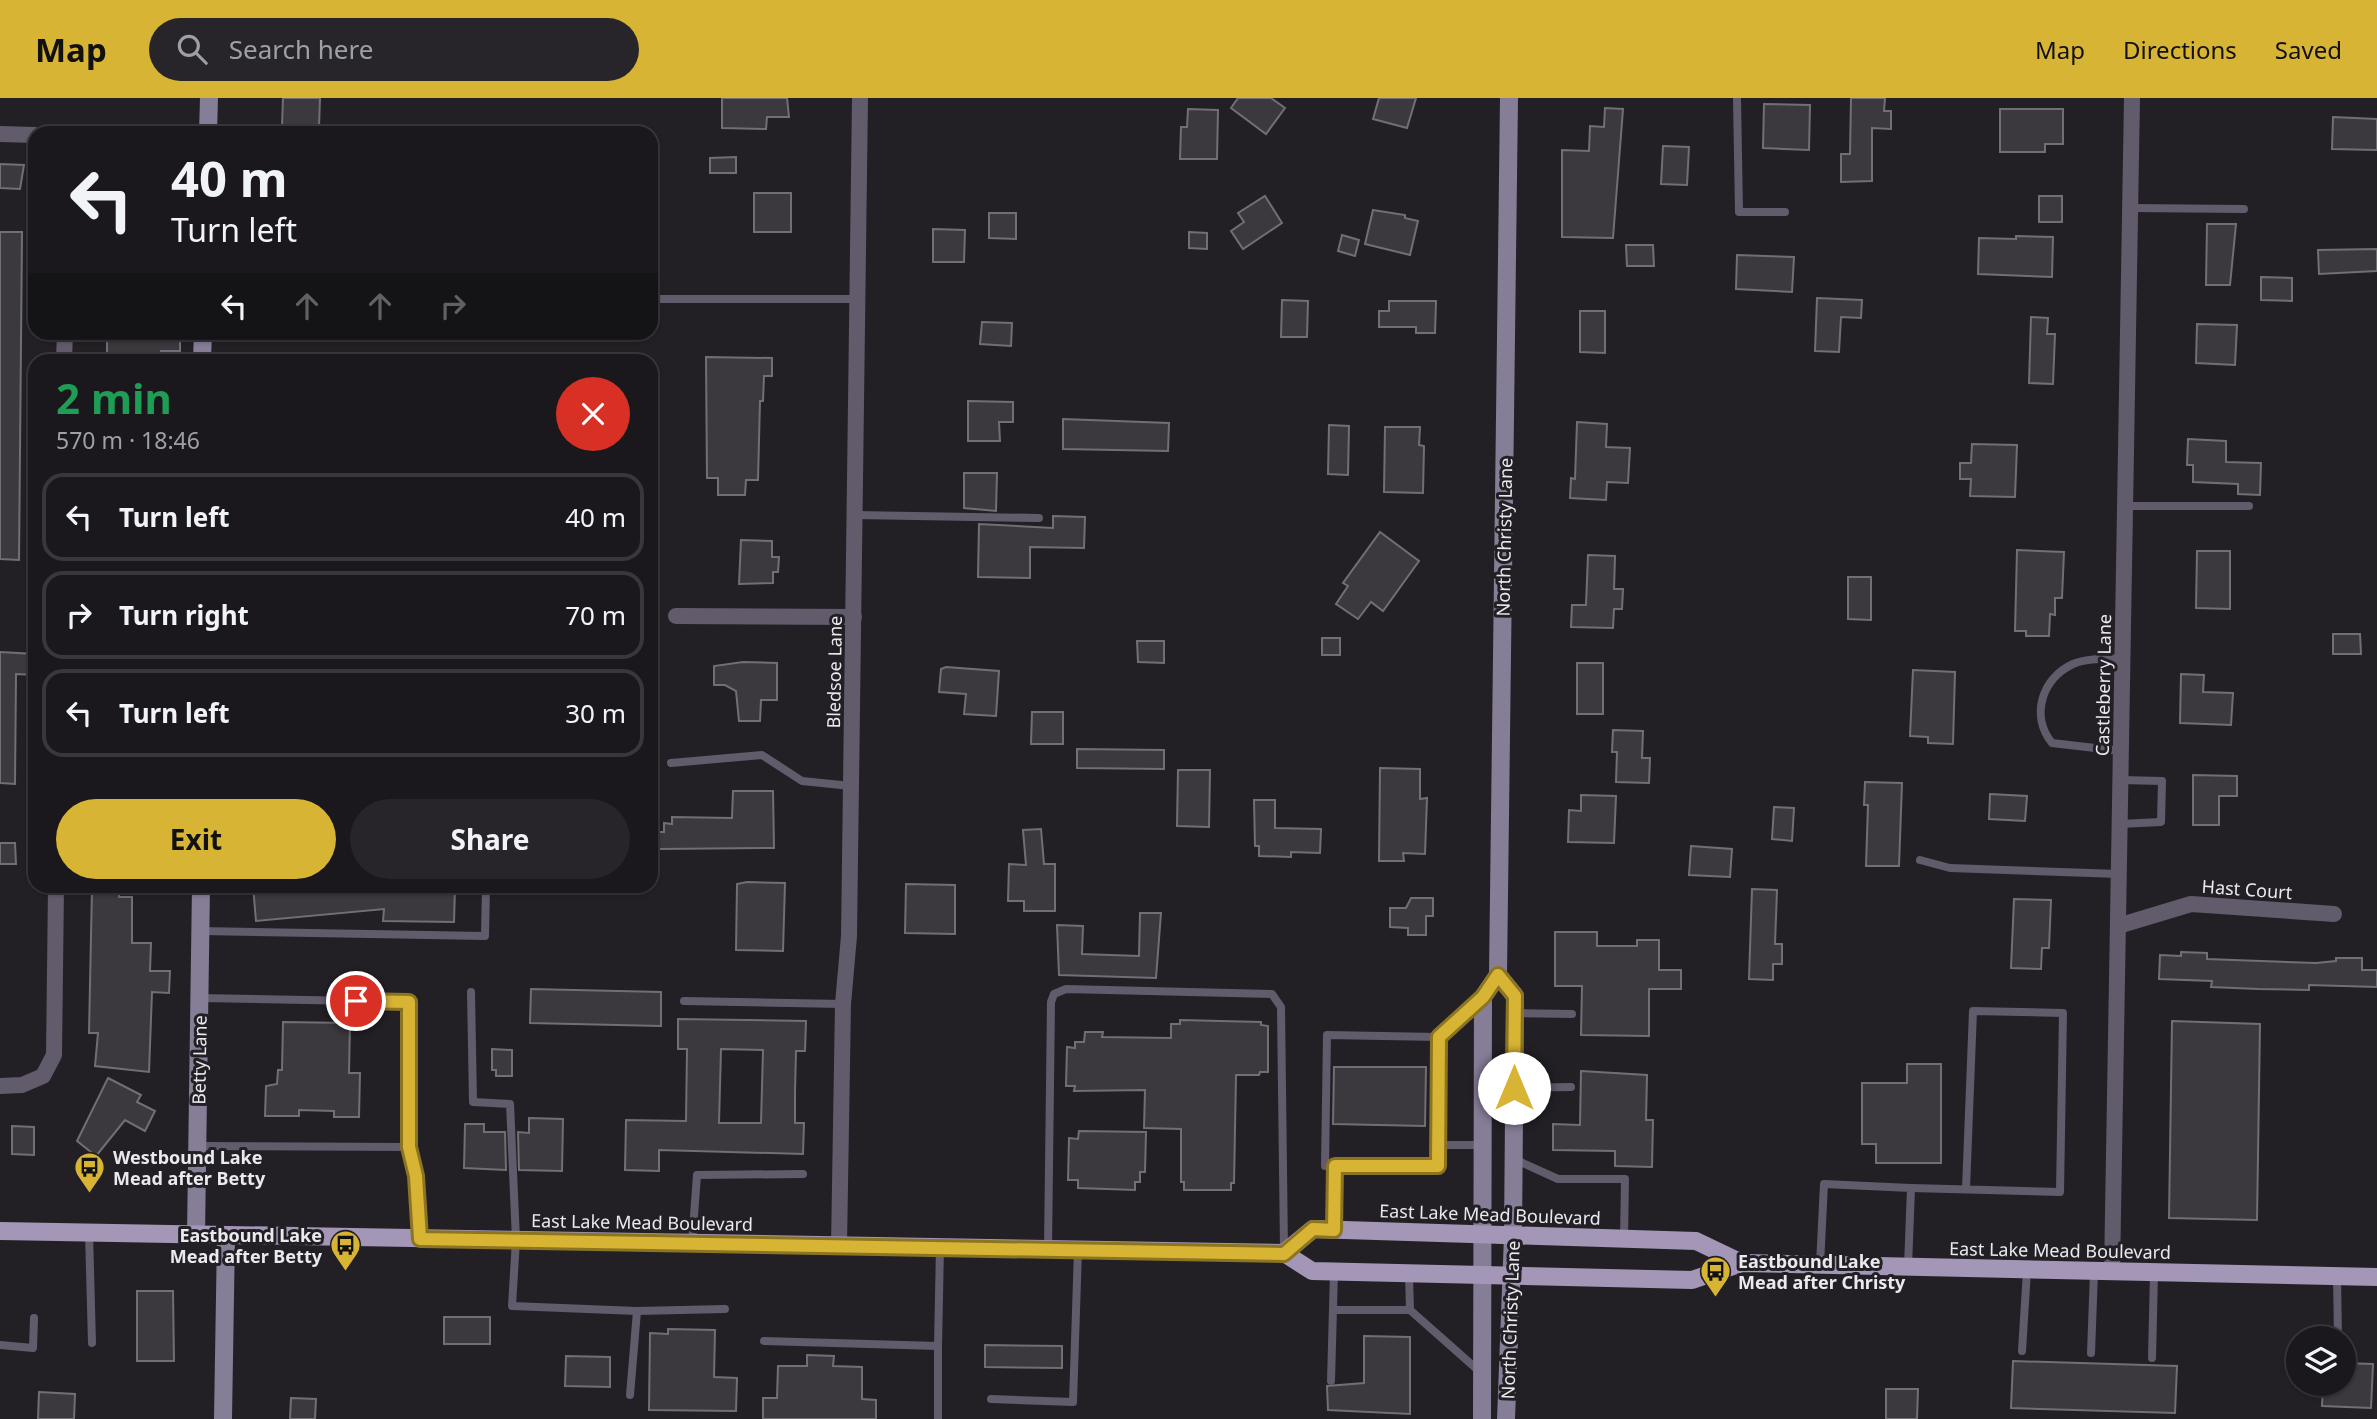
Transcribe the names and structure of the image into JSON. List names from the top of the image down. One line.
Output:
{"streets":{"main road":["East Lake Mead Boulevard"],"street":["North Christy Lane","Bledsoe Lane","Castleberry Lane","Hast Court","Betty Lane"]},"crossings":[["North Christy Lane","East Lake Mead Boulevard"],["Bledsoe Lane","East Lake Mead Boulevard"],["Castleberry Lane","Hast Court"],["Castleberry Lane","East Lake Mead Boulevard"],["Betty Lane","East Lake Mead Boulevard"]],"places":{"bus stop":["Westbound Lake Mead after Betty","Eastbound Lake Mead after Betty","Eastbound Lake Mead after Christy"]},"page":{"header":"Map","search":"Search here","nav":["Map","Directions","Saved"],"turn":["40 m","Turn left"],"heading":["2 min","570 m · 18:46"],"list":[{"name":"Turn left","value":"40 m"},{"name":"Turn right","value":"70 m"},{"name":"Turn left","value":"30 m"}],"buttons":["Exit","Share"]}}
